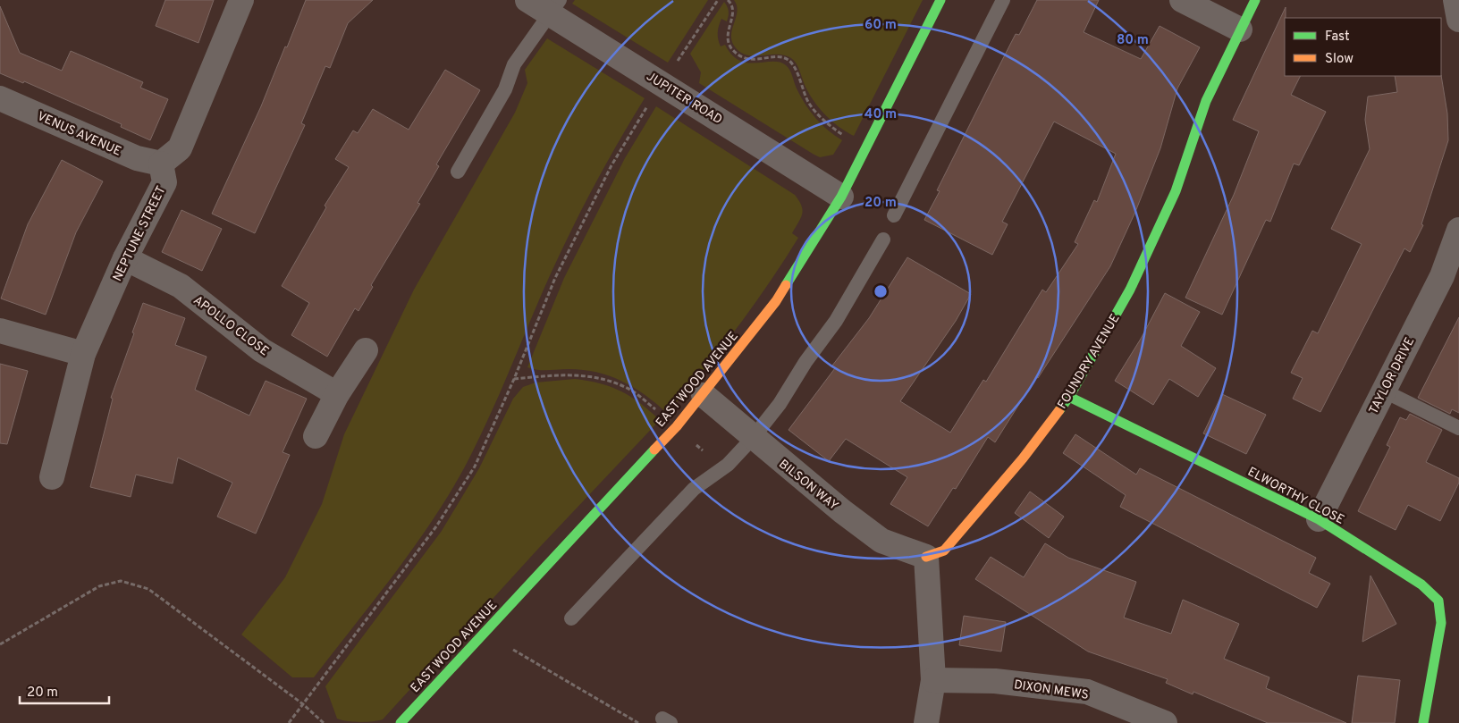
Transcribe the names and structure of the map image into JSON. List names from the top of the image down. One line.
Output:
{"streets":{"street":["JUPITER ROAD","VENUS AVENUE","NEPTUNE STREET","APOLLO CLOSE","FOUNDRY AVENUE","TAYLOR DRIVE","EAST WOOD AVENUE","BILSON WAY","ELWORTHY CLOSE","DIXON MEWS"]},"crossings":[["JUPITER ROAD","EAST WOOD AVENUE"],["VENUS AVENUE","NEPTUNE STREET"],["NEPTUNE STREET","APOLLO CLOSE"],["FOUNDRY AVENUE","BILSON WAY"],["FOUNDRY AVENUE","ELWORTHY CLOSE"],["TAYLOR DRIVE","ELWORTHY CLOSE"],["EAST WOOD AVENUE","BILSON WAY"]],"legend":["Fast","Slow"],"scale_bar":"20 m","rings":["60 m","80 m","40 m","20 m"]}
